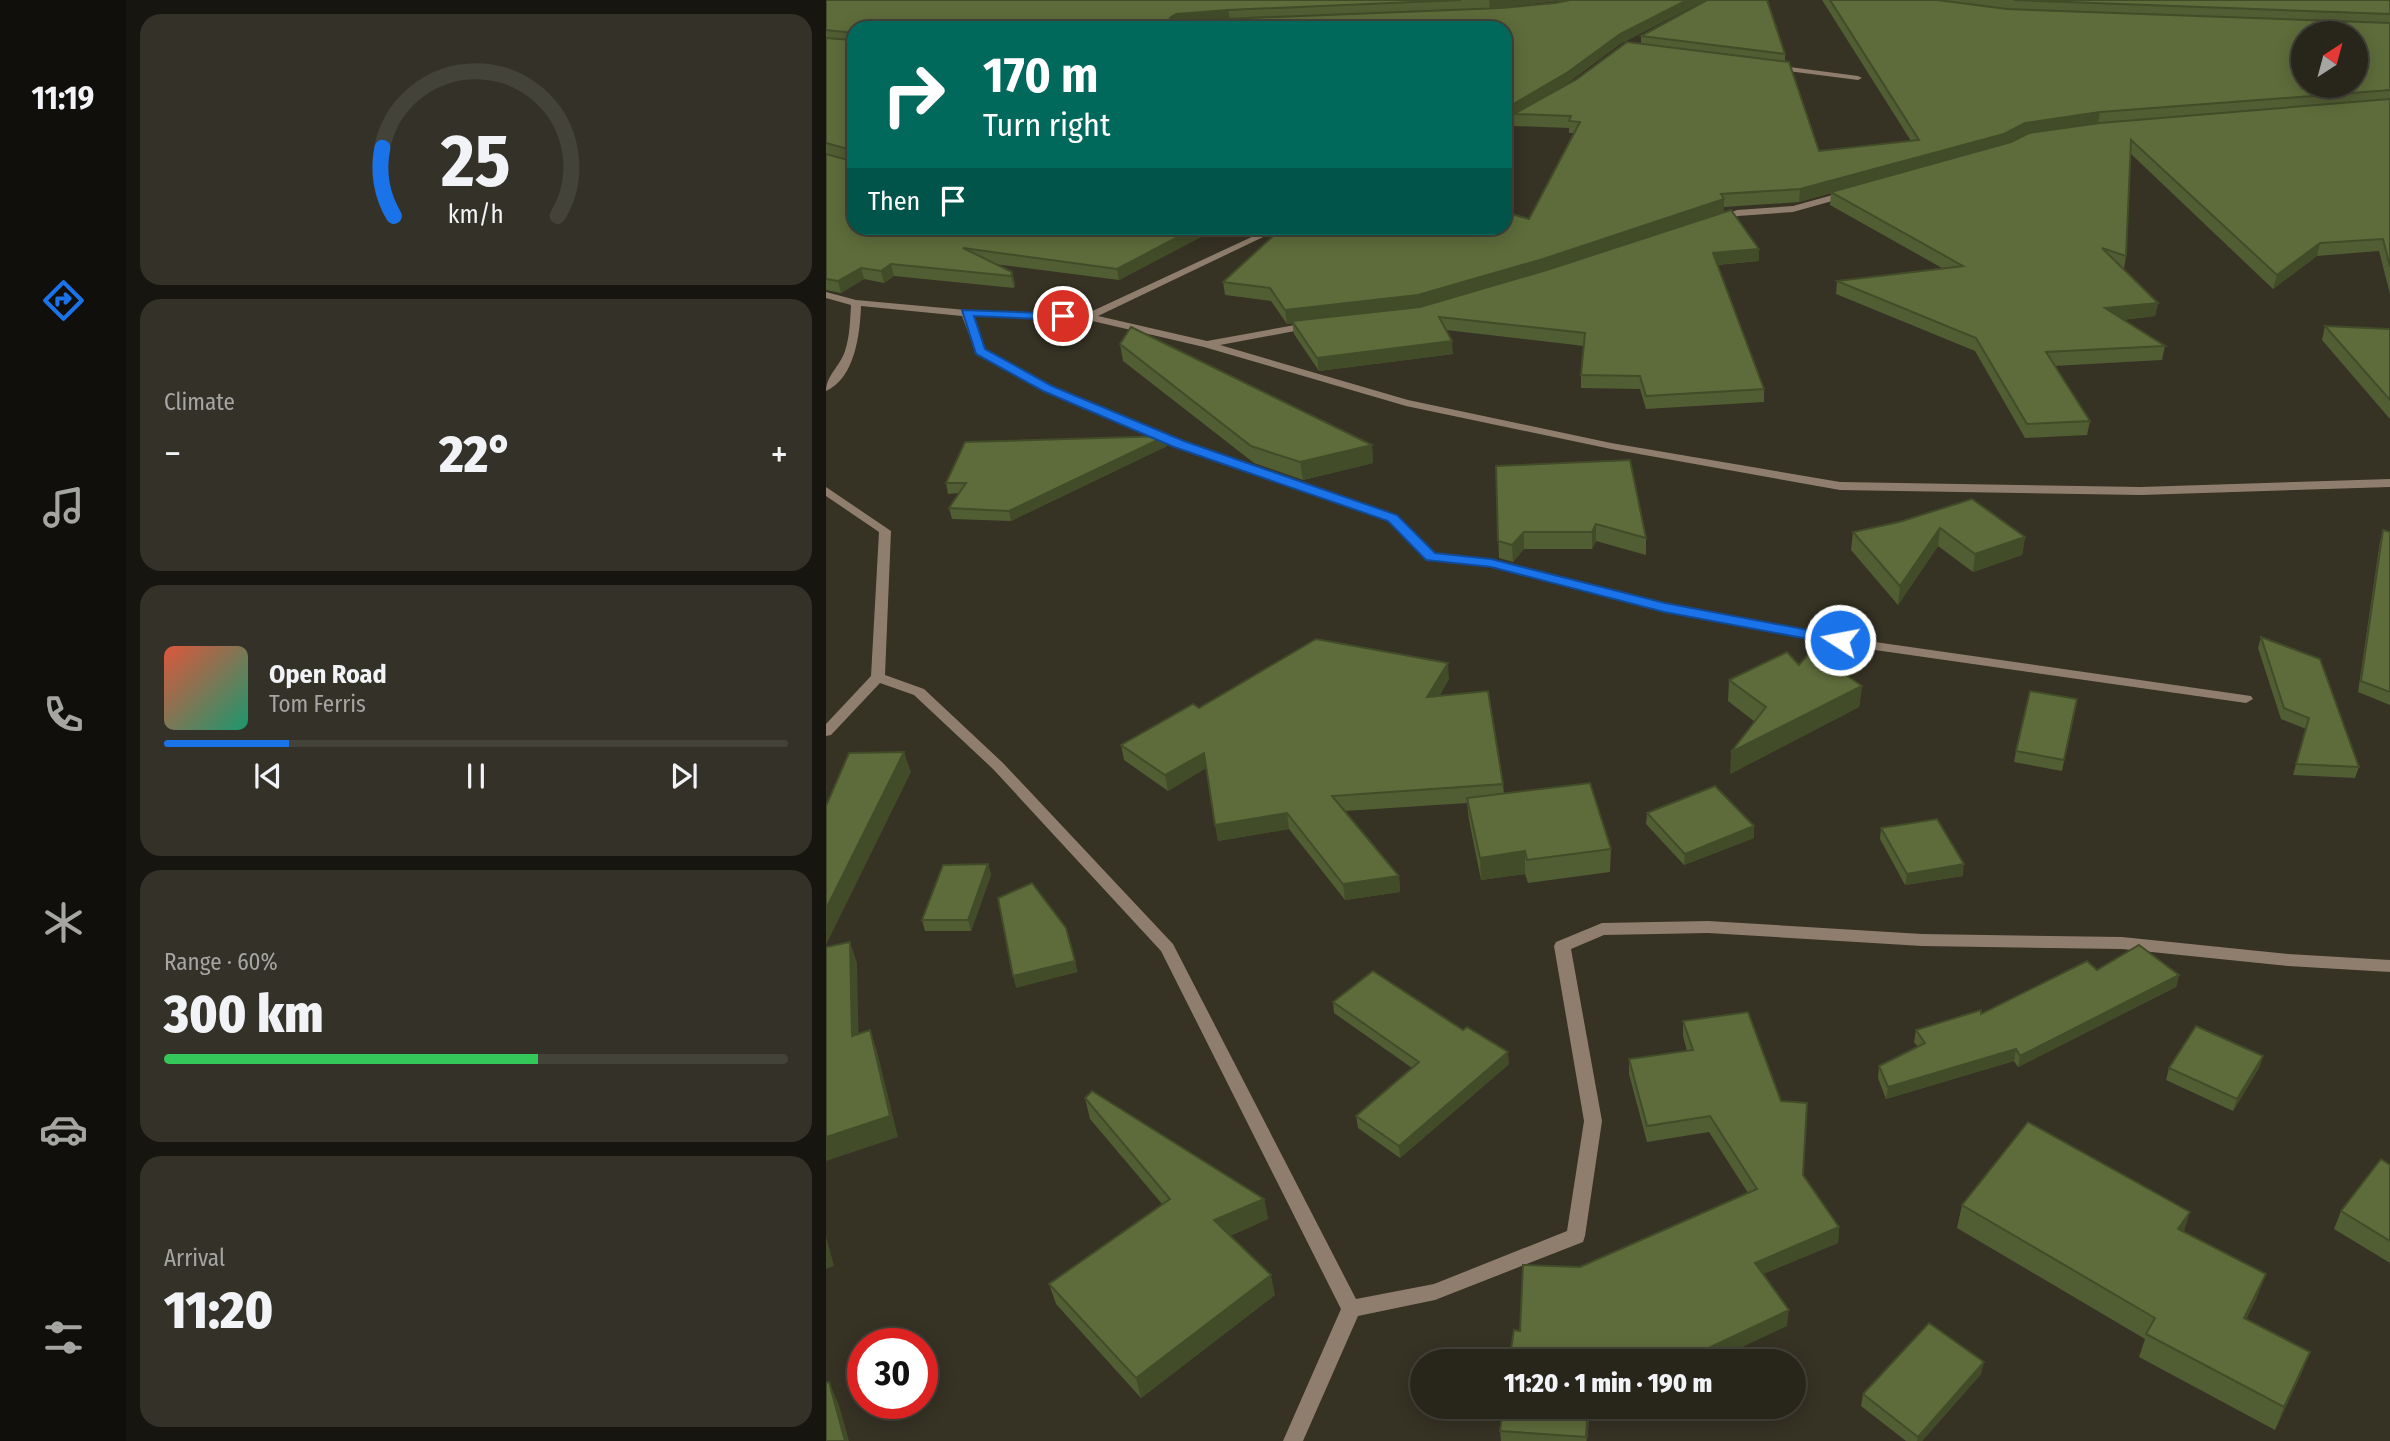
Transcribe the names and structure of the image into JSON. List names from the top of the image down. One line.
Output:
{"north":"top right","page":{"tabs":"11:19","turn":["170 m","Turn right"],"then":"Then","tile":["Climate",["Range · 60%","300 km"],["Arrival","11:20"]],"heat":["−","22°","+"],"song":["Open Road","Tom Ferris"],"limit":"30","trip":"11:20 · 1 min · 190 m","gauge":["25","km/h"]}}
